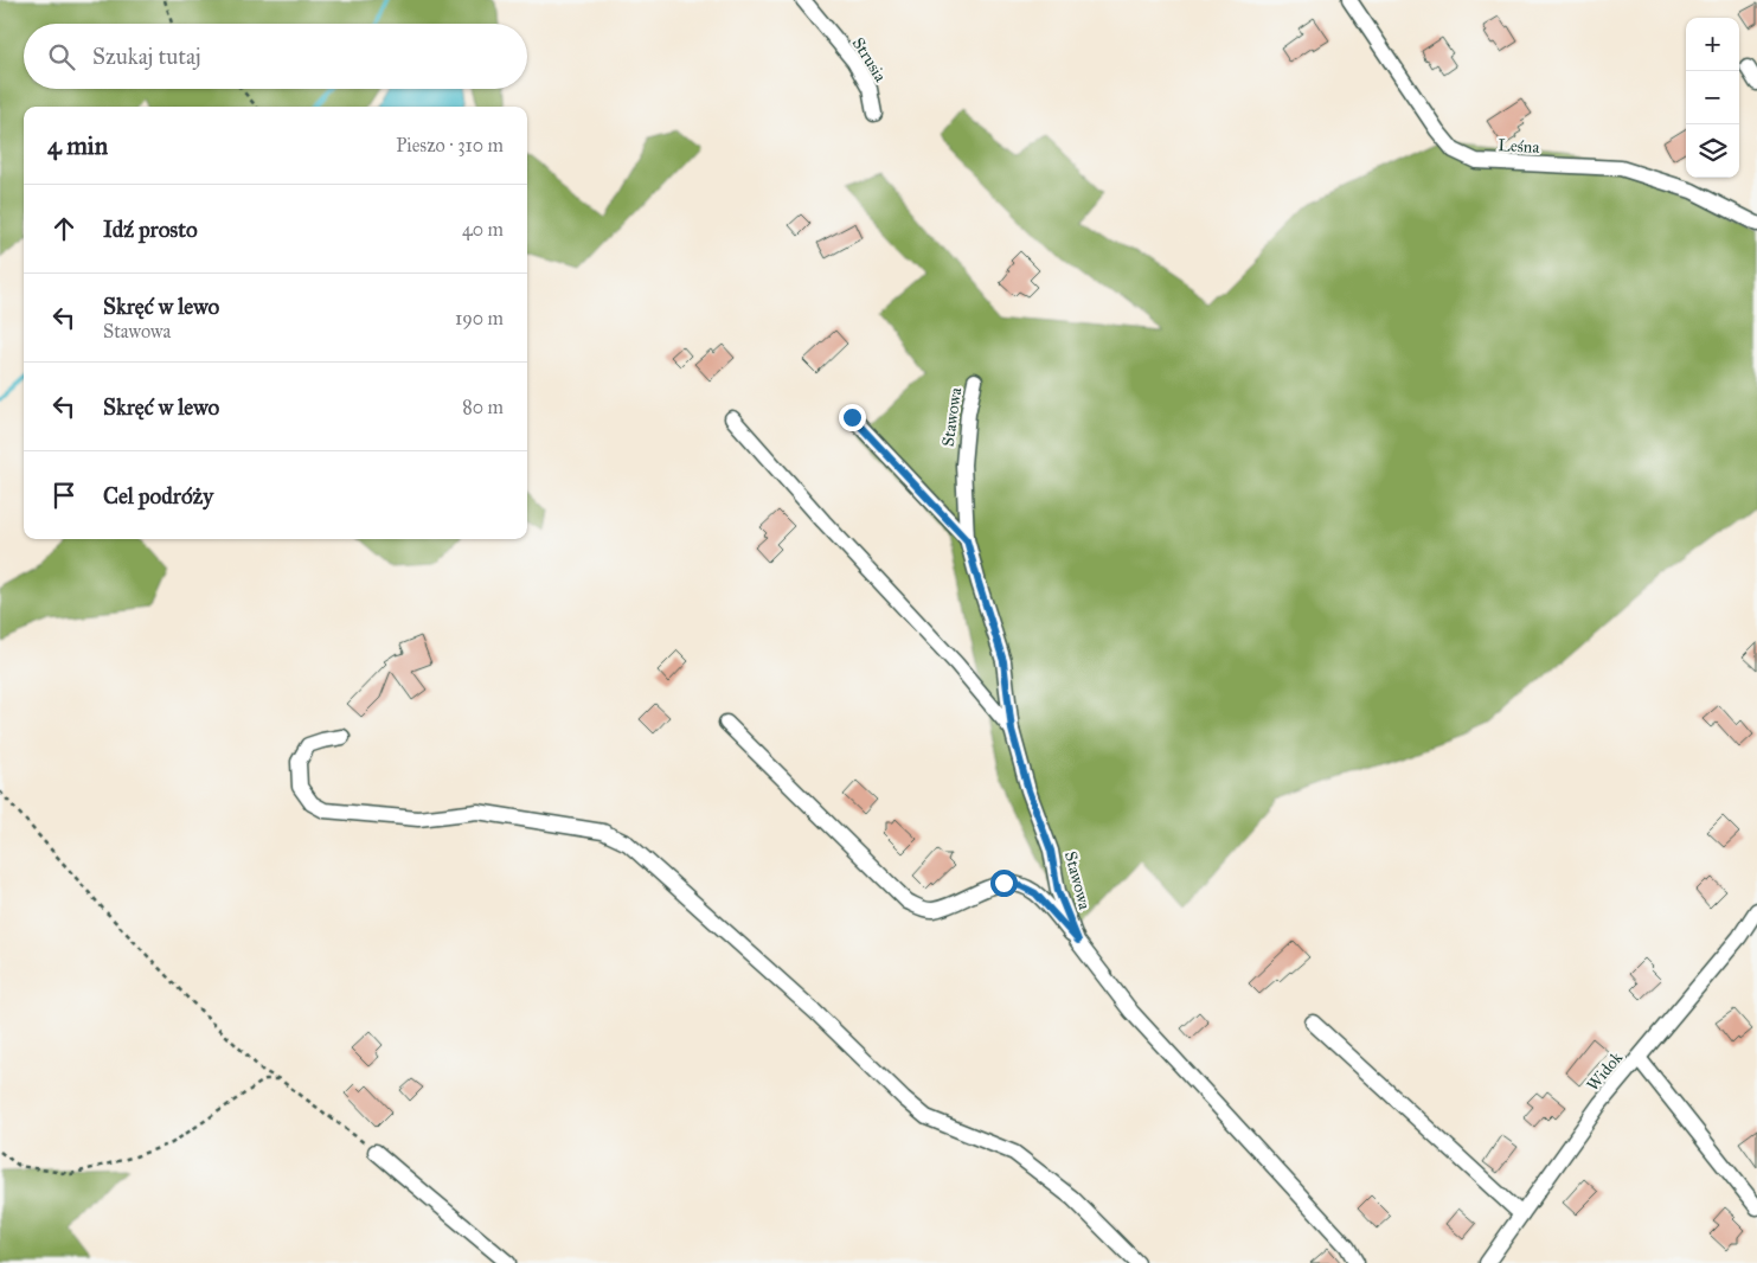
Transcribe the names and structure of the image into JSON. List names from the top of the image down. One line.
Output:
{"streets":{"street":["Strusia","Leśna","Stawowa","Widok"]},"page":{"map_buttons":["+","−"],"search":"Szukaj tutaj","heading":["4 min","Pieszo · 310 m"],"list":[["Idź prosto","40 m"],["Skręć w lewo","Stawowa","190 m"],["Skręć w lewo","80 m"],"Cel podróży"]}}
